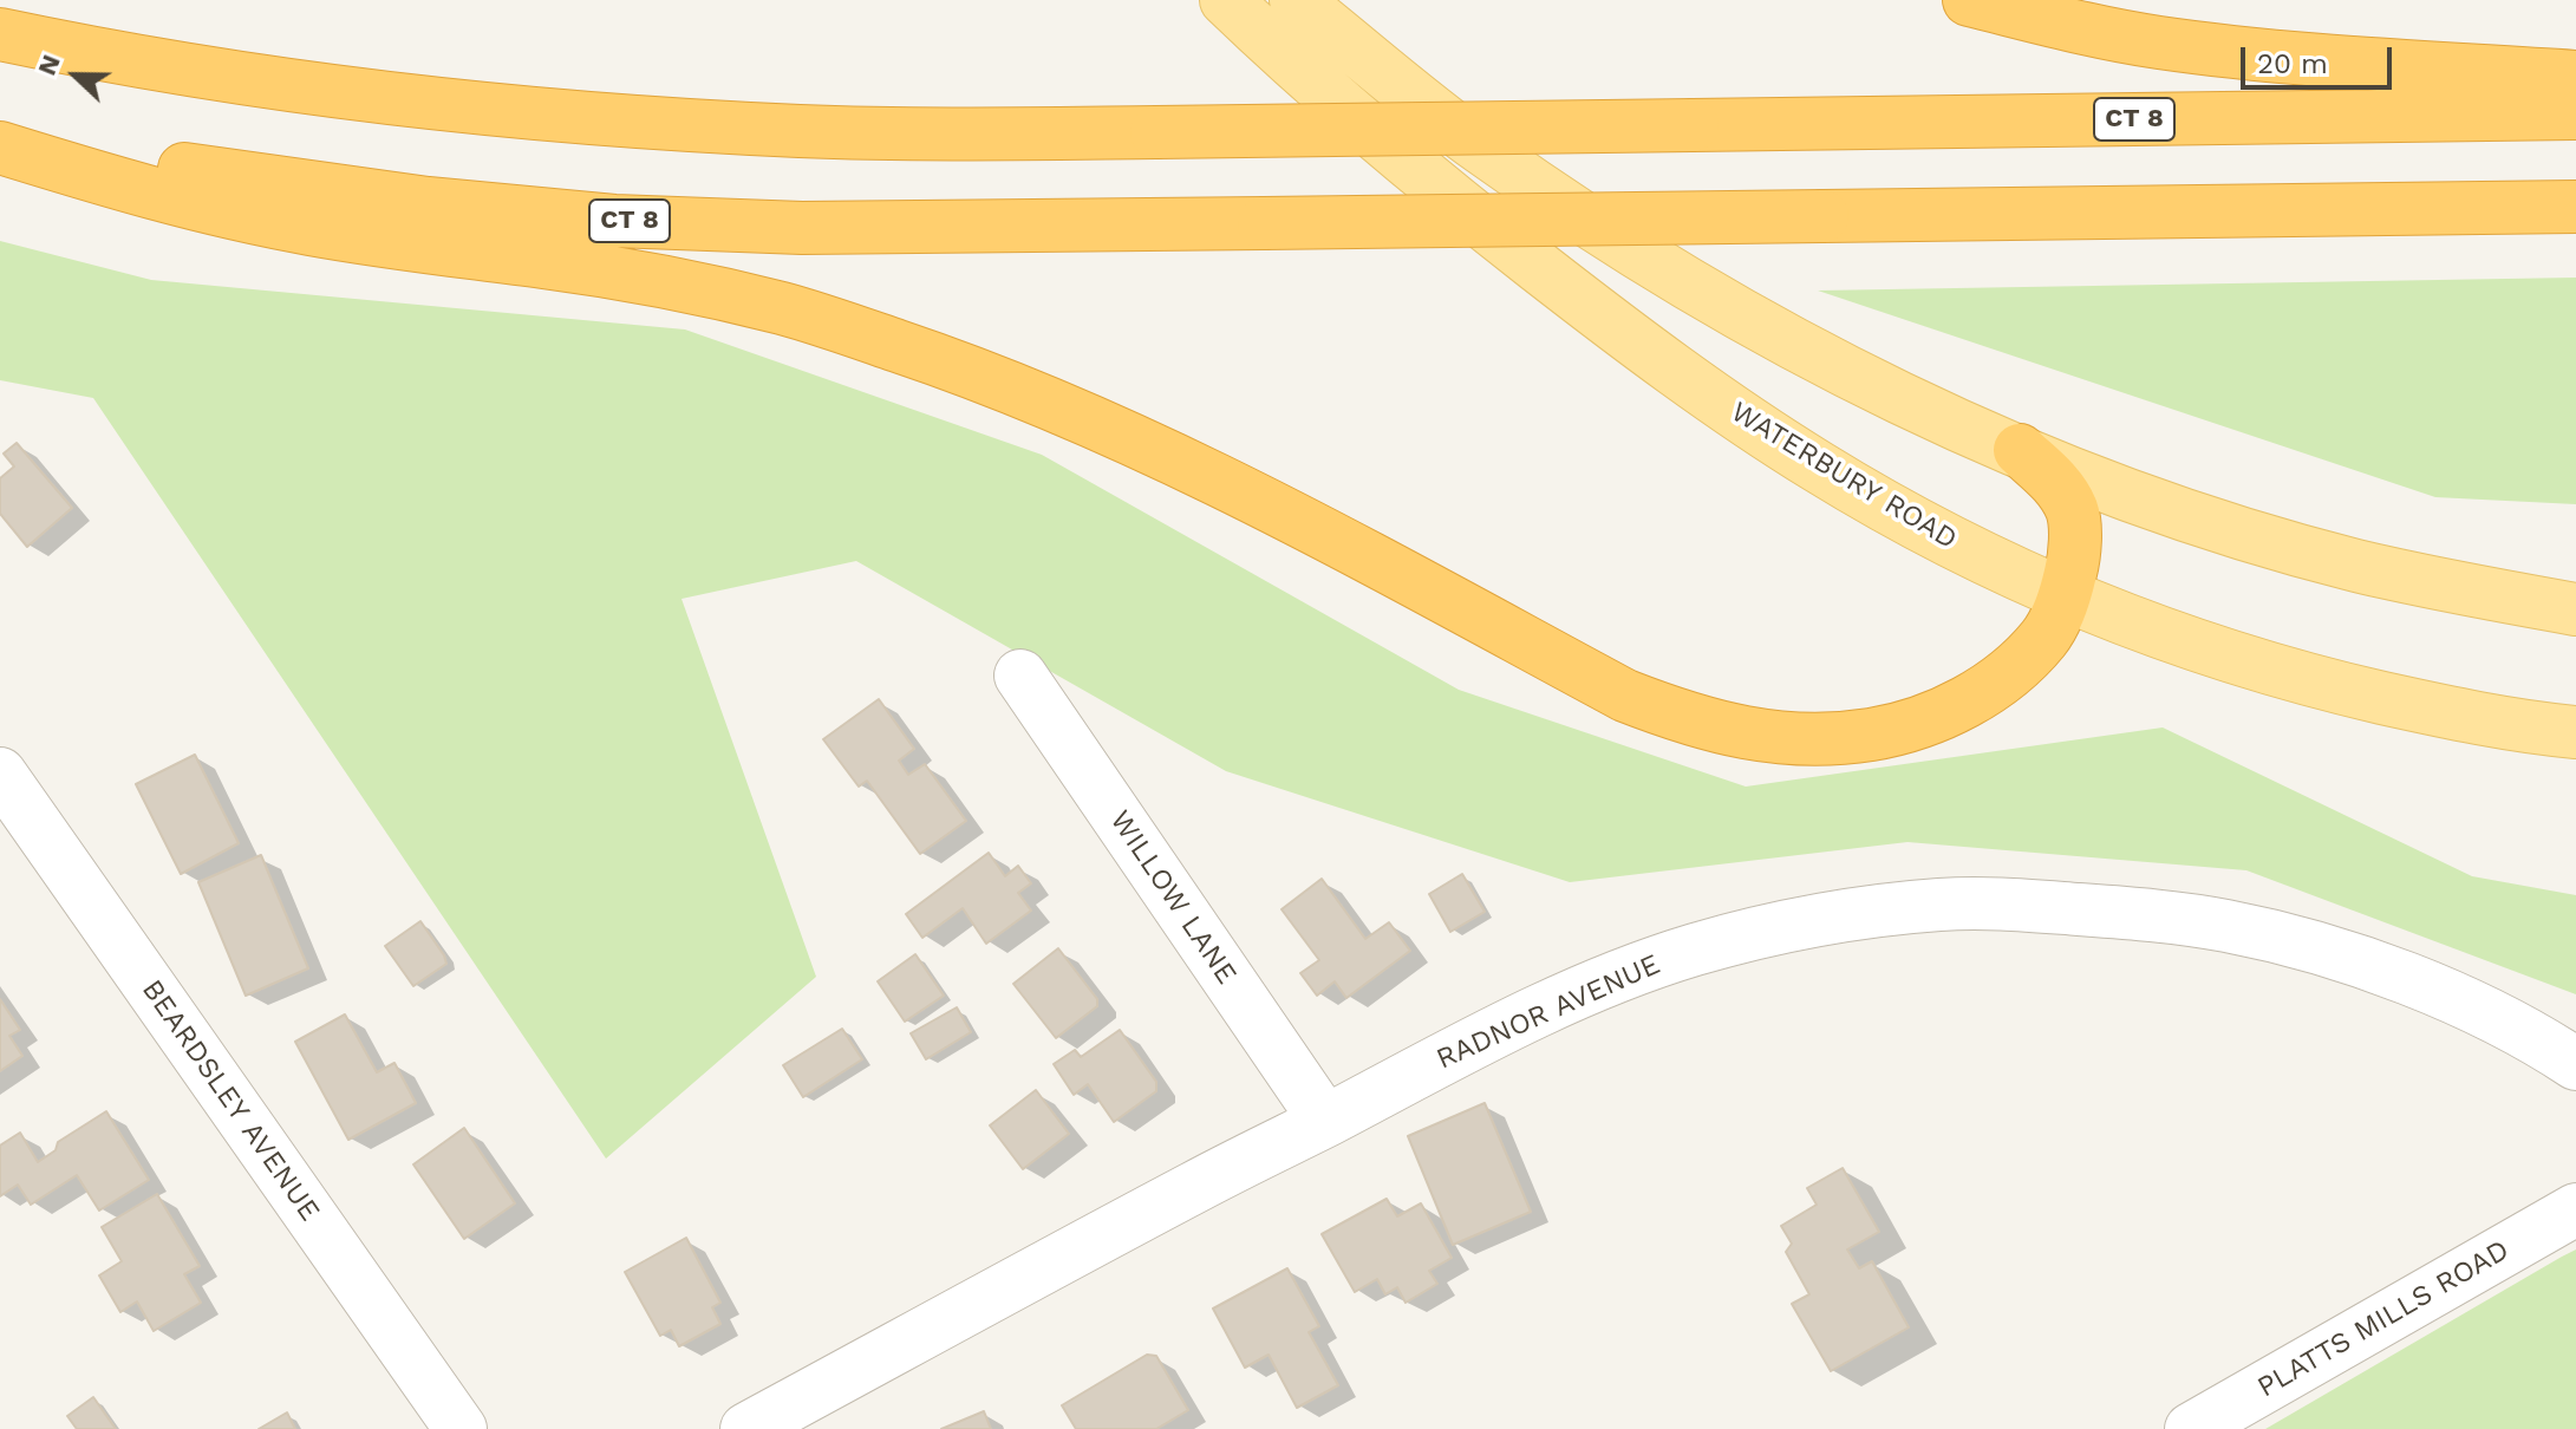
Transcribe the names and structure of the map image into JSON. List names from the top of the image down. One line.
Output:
{"streets":{"highway":["CT 8"],"main road":["WATERBURY ROAD"],"street":["WILLOW LANE","RADNOR AVENUE","BEARDSLEY AVENUE","PLATTS MILLS ROAD"]},"crossings":[["WILLOW LANE","RADNOR AVENUE"]],"scale_bar":"20 m","north":"left"}
